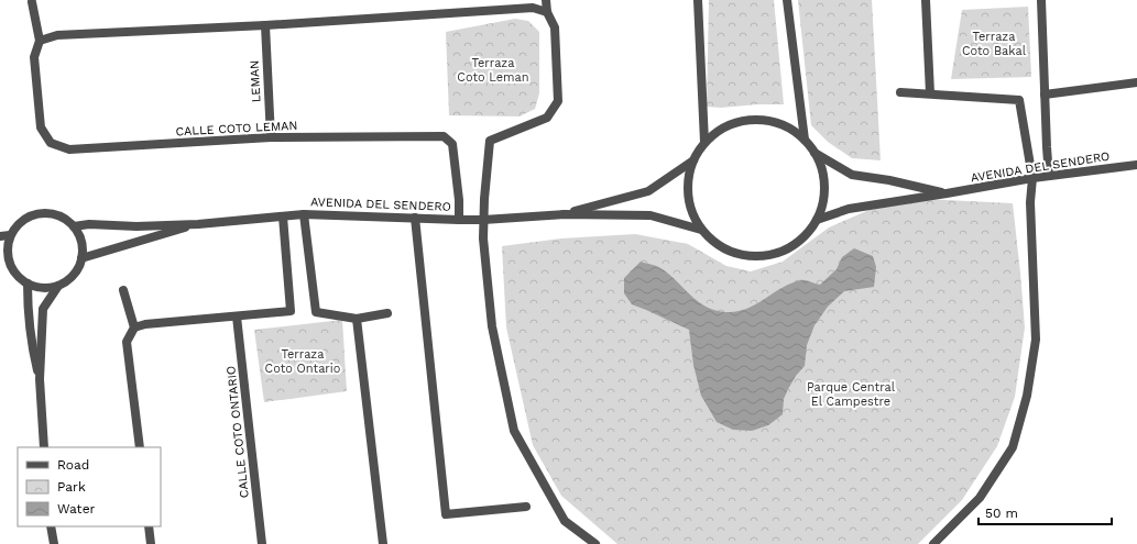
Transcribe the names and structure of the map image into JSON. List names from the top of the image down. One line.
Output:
{"streets":{"street":["LEMAN","CALLE COTO LEMAN","AVENIDA DEL SENDERO","CALLE COTO ONTARIO"]},"crossings":[["LEMAN","CALLE COTO LEMAN"],["CALLE COTO LEMAN","AVENIDA DEL SENDERO"]],"parks":["Terraza Coto Bakal","Terraza Coto Leman","Terraza Coto Ontario","Parque Central El Campestre"],"legend":["Road","Park","Water"],"scale_bar":"50 m"}
